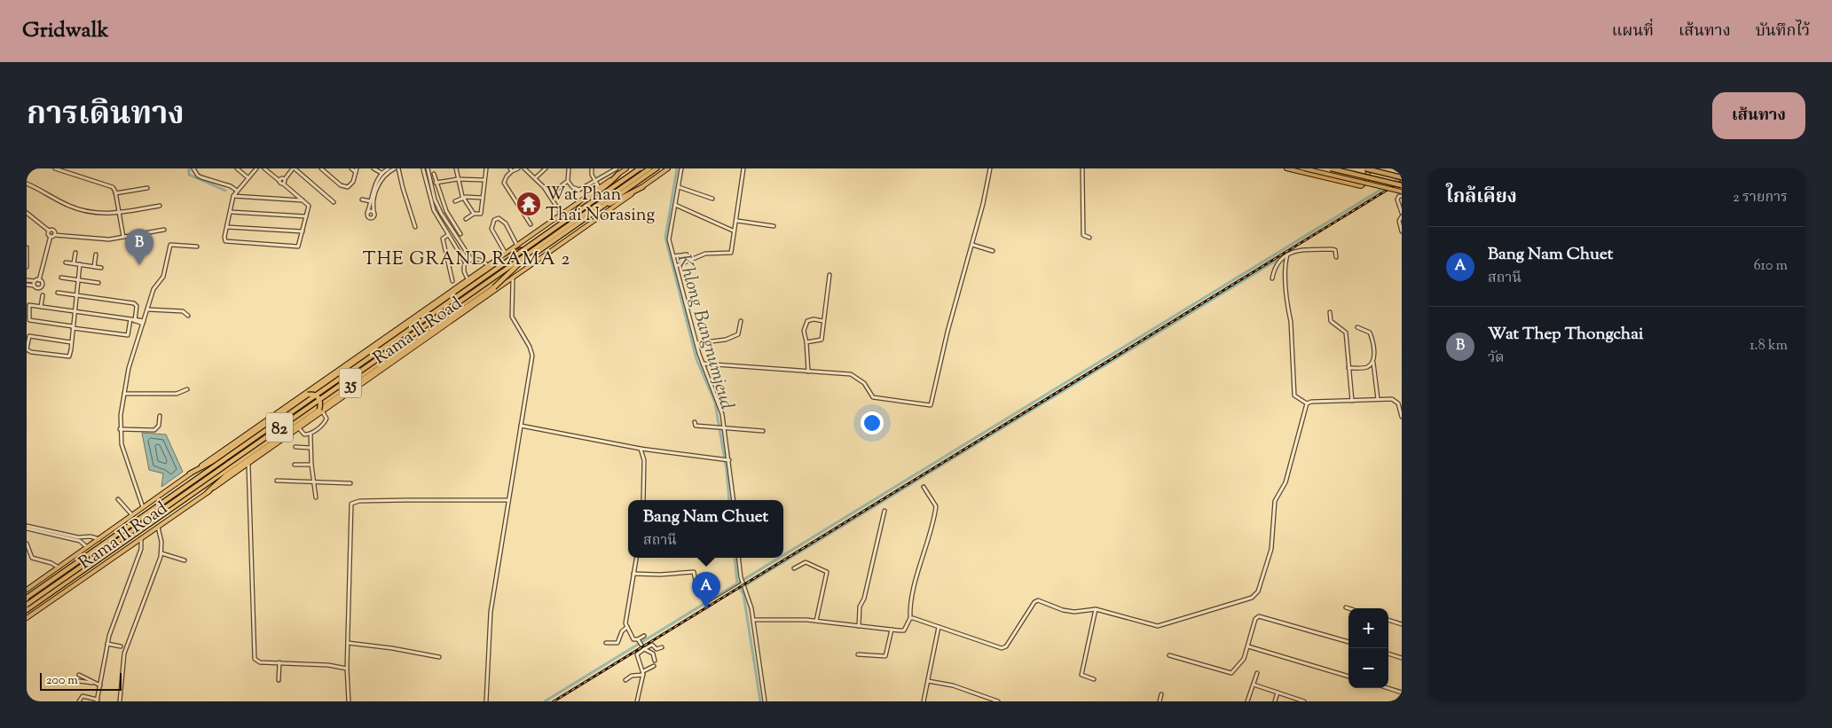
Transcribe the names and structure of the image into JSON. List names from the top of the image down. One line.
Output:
{"streets":{"highway":["Rama II Road","35","82"]},"crossings":[["Rama II Road","82"]],"districts":["THE GRAND RAMA 2"],"water":["Khlong Bangnumjeud"],"places":{"temple":["Wat Phan Thai Norasing"]},"scale_bar":"200 m","page":{"header":"Gridwalk","nav":["แผนที่","เส้นทาง","บันทึกไว้"],"title":"การเดินทาง","buttons":"เส้นทาง","heading":["ใกล้เคียง","2 รายการ"],"list":[{"mark":"A","name":"Bang Nam Chuet","note":"สถานี","value":"610 m"},{"mark":"B","name":"Wat Thep Thongchai","note":"วัด","value":"1.8 km"}],"pins":["B","A"],"popup":["Bang Nam Chuet","สถานี"],"map_buttons":["+","−"],"scale":"200 m"}}
